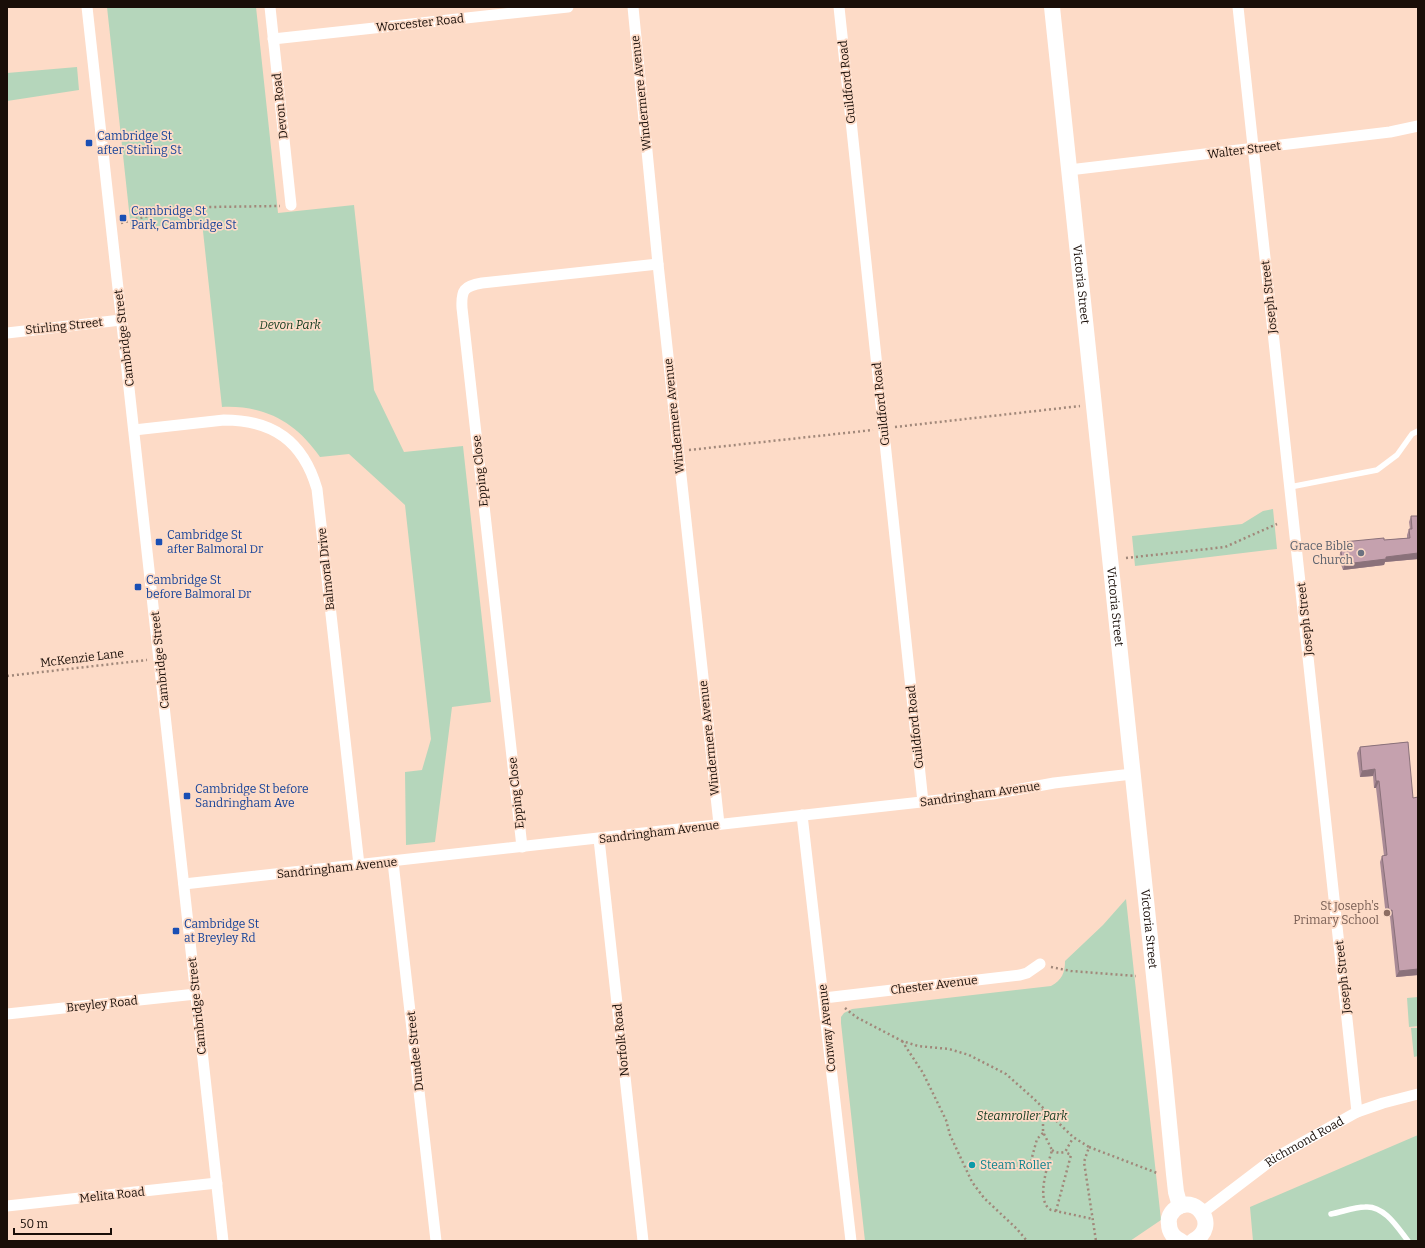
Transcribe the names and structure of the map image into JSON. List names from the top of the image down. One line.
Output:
{"streets":{"street":["Worcester Road","Guildford Road","Windermere Avenue","Devon Road","Walter Street","Victoria Street","Joseph Street","Stirling Street","Cambridge Street","Epping Close","Balmoral Drive","Sandringham Avenue","Chester Avenue","Breyley Road","Conway Avenue","Norfolk Road","Dundee Street","Richmond Road","Melita Road"],"path":["McKenzie Lane"]},"crossings":[["Worcester Road","Devon Road"],["Guildford Road","Sandringham Avenue"],["Windermere Avenue","Epping Close"],["Windermere Avenue","Sandringham Avenue"],["Walter Street","Victoria Street"],["Walter Street","Joseph Street"],["Victoria Street","Sandringham Avenue"],["Joseph Street","Richmond Road"],["Stirling Street","Cambridge Street"],["Cambridge Street","Balmoral Drive"],["Cambridge Street","McKenzie Lane"],["Cambridge Street","Sandringham Avenue"],["Cambridge Street","Breyley Road"],["Cambridge Street","Melita Road"],["Epping Close","Sandringham Avenue"],["Balmoral Drive","Sandringham Avenue"],["Sandringham Avenue","Conway Avenue"],["Sandringham Avenue","Norfolk Road"],["Sandringham Avenue","Dundee Street"],["Chester Avenue","Conway Avenue"]],"parks":["Devon Park","Steamroller Park"],"places":{"transit":["Cambridge St after Stirling St","Cambridge St Park, Cambridge St","Cambridge St after Balmoral Dr","Cambridge St before Balmoral Dr","Cambridge St before Sandringham Ave","Cambridge St at Breyley Rd"],"other":["Grace Bible Church","St Joseph's Primary School","Steam Roller"]},"scale_bar":"50 m"}
